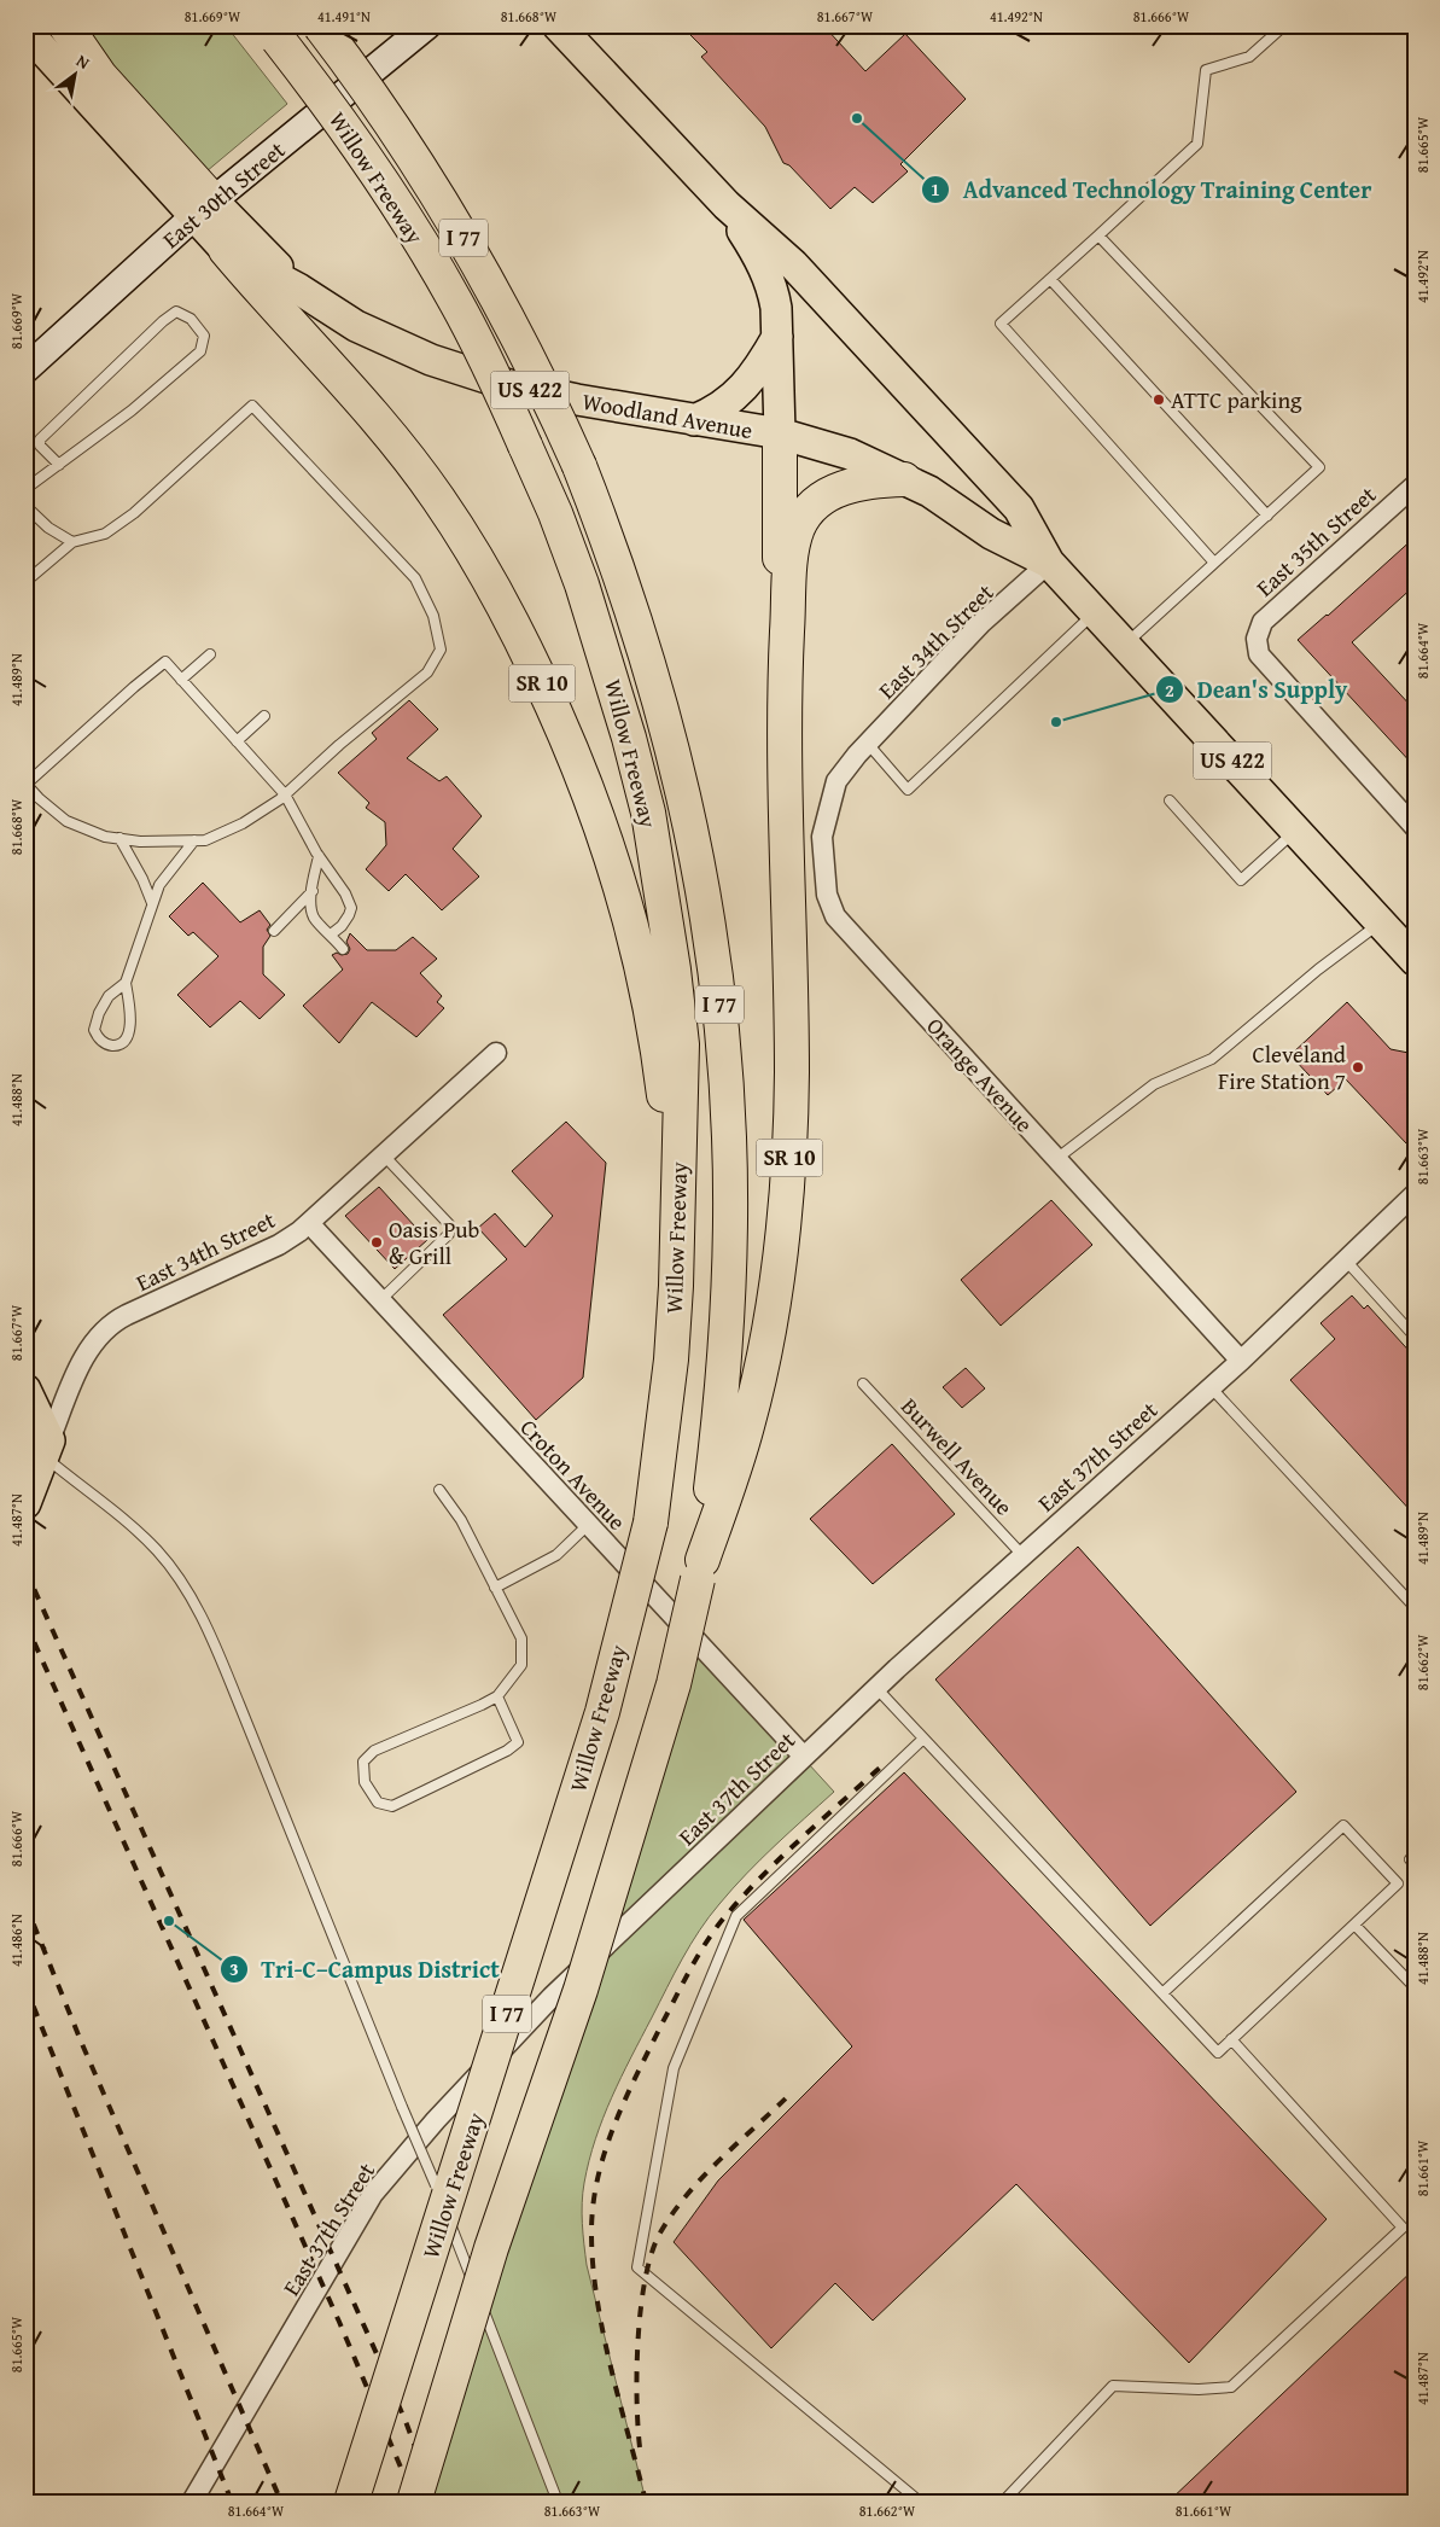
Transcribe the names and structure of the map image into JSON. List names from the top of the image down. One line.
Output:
{"streets":{"highway":["Willow Freeway","I 77","SR 10"],"main road":["East 30th Street","US 422","Woodland Avenue"],"street":["East 35th Street","East 34th Street","Orange Avenue","East 37th Street","Croton Avenue"],"lane":["Burwell Avenue"]},"crossings":[["Willow Freeway","SR 10"],["East 30th Street","US 422"],["East 30th Street","Woodland Avenue"],["US 422","Woodland Avenue"],["Woodland Avenue","East 34th Street"],["Woodland Avenue","SR 10"],["East 34th Street","Orange Avenue"],["East 34th Street","Croton Avenue"],["Orange Avenue","East 37th Street"],["Burwell Avenue","East 37th Street"],["East 37th Street","Croton Avenue"]],"places":["Advanced Technology Training Center","ATTC parking","Dean's Supply","Cleveland Fire Station 7","Oasis Pub & Grill","Tri-C–Campus District"],"north":"top right","coordinates":["81.669°W","41.491°N","81.668°W","81.667°W","41.492°N","81.666°W","81.665°W","81.664°W","41.489°N","41.488°N","81.663°W","41.487°N","81.662°W","41.486°N","81.661°W"]}
